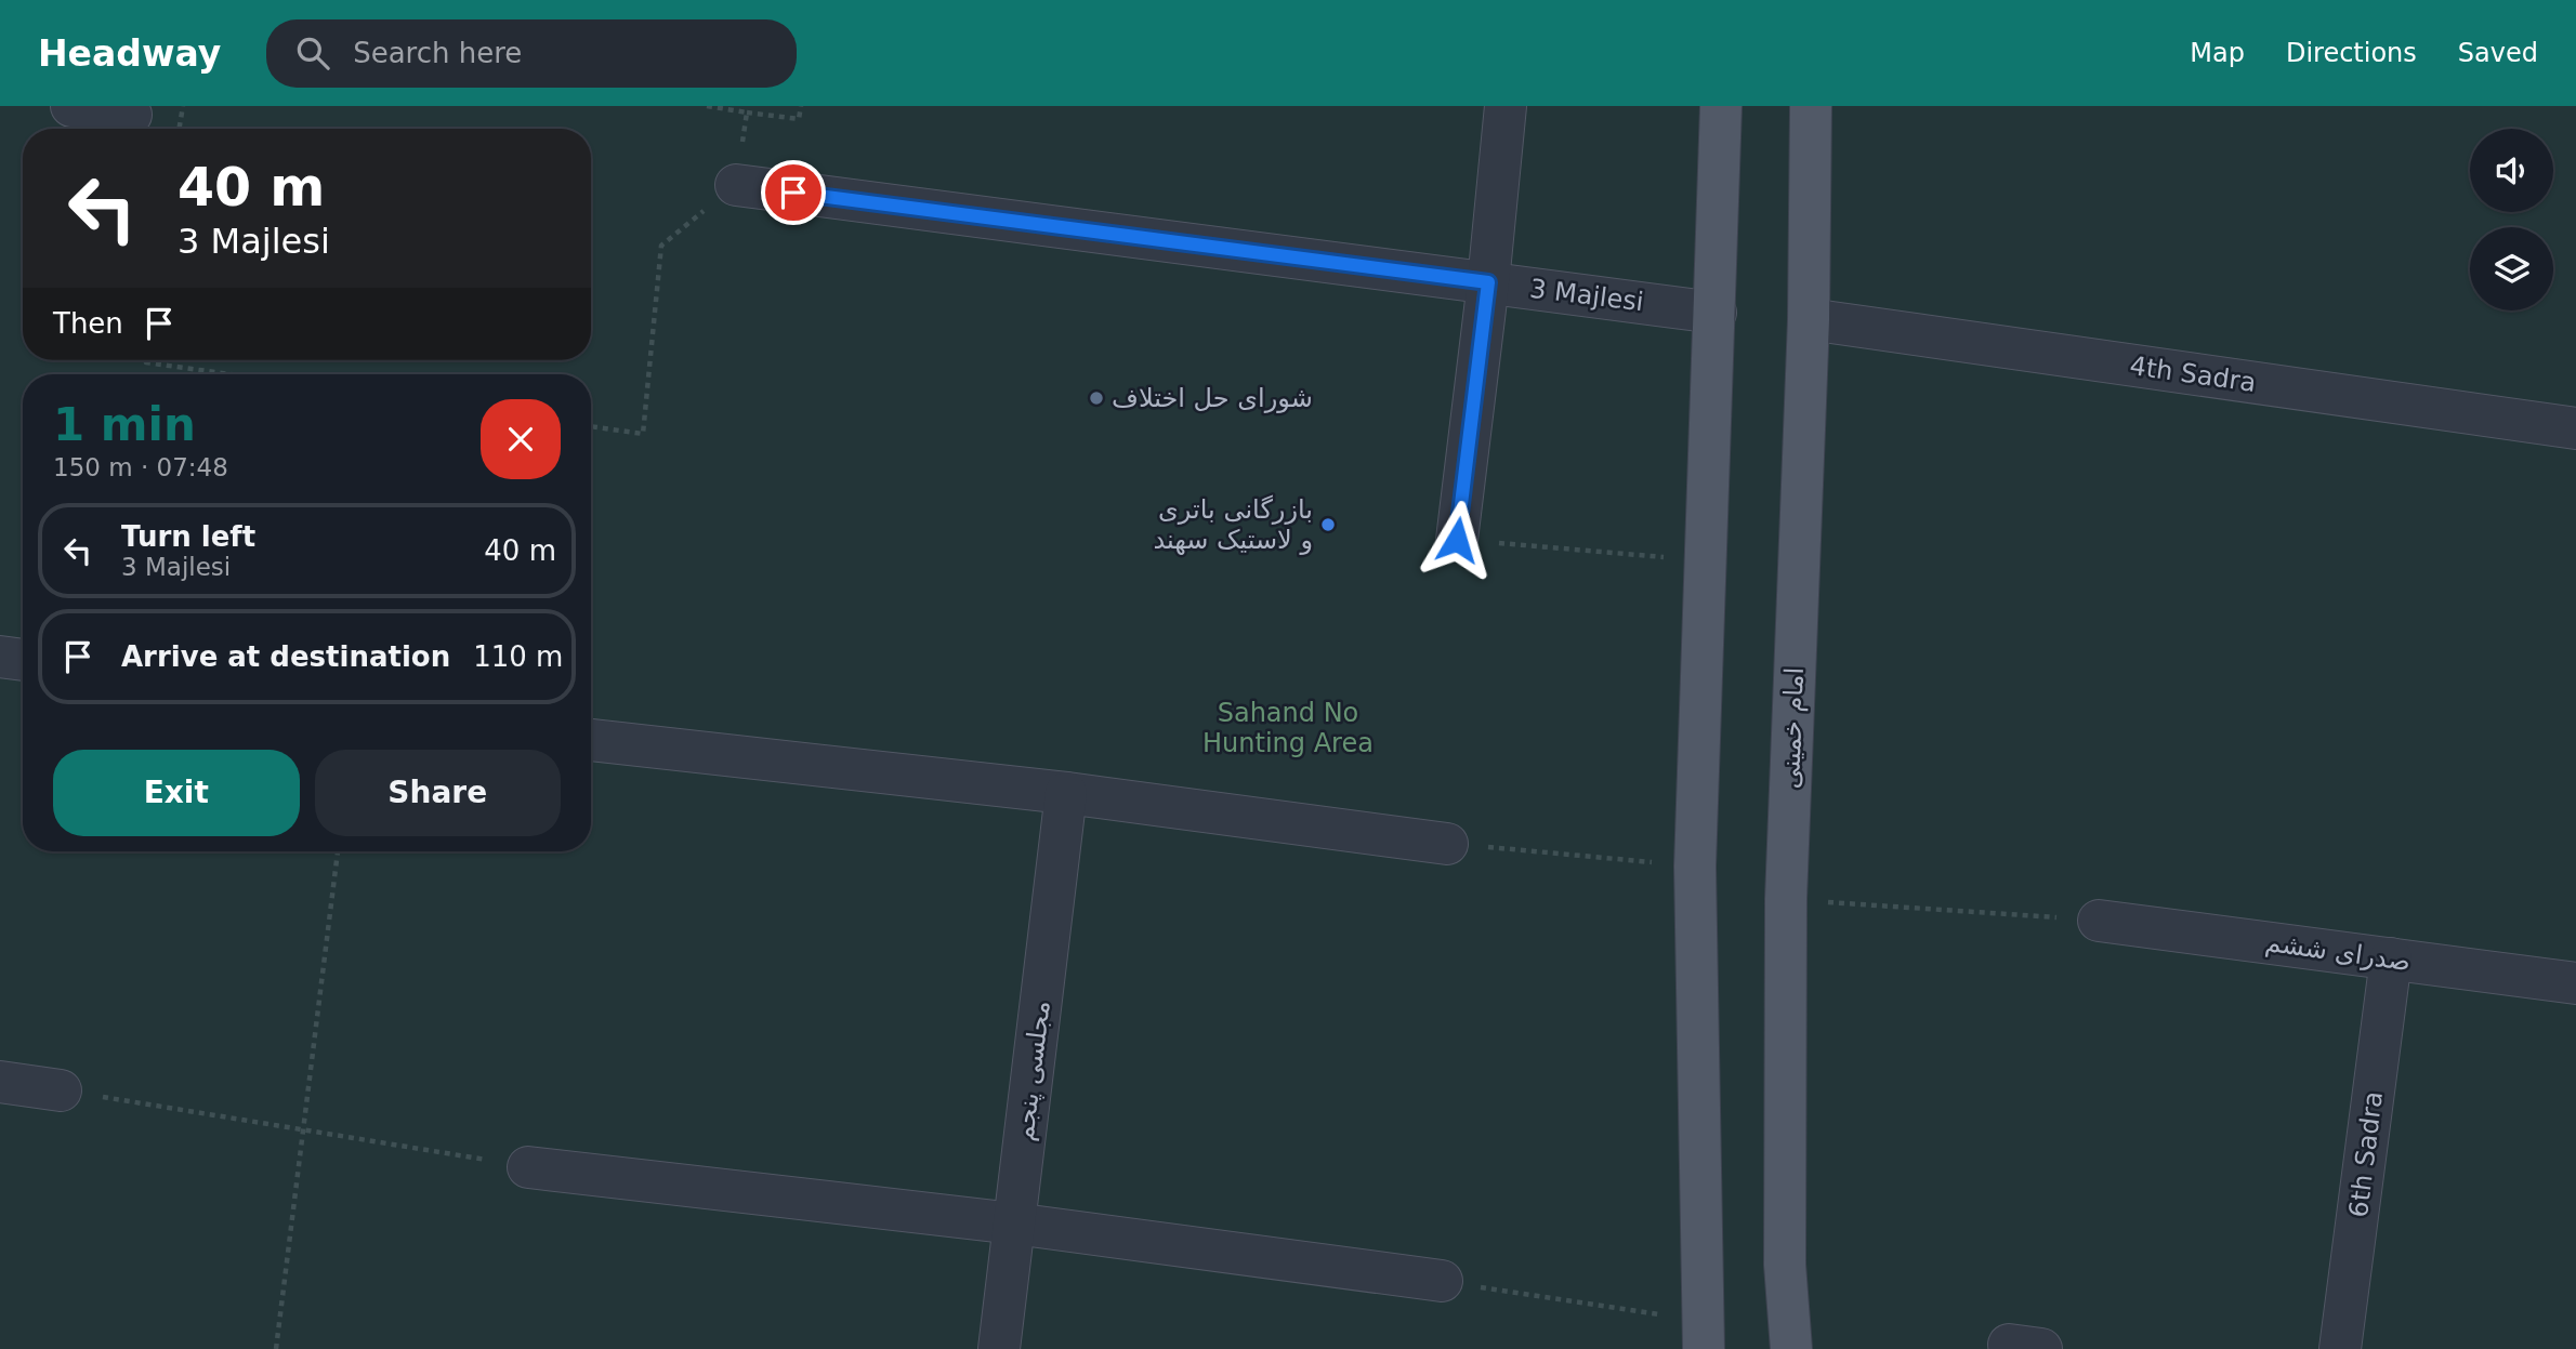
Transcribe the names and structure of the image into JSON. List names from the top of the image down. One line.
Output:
{"streets":{"main road":["امام خمینی"],"street":["3 Majlesi","4th Sadra","صدرای ششم","مجلسی پنجم","6th Sadra"]},"crossings":[["4th Sadra","امام خمینی"],["صدرای ششم","6th Sadra"]],"parks":["Sahand No Hunting Area"],"places":["شورای حل اختلاف","بازرگانی باتری و لاستیک سهند"],"page":{"header":"Headway","search":"Search here","nav":["Map","Directions","Saved"],"turn":["40 m","3 Majlesi"],"then":"Then","heading":["1 min","150 m · 07:48"],"list":[{"name":"Turn left","note":"3 Majlesi","value":"40 m"},{"name":"Arrive at destination","value":"110 m"}],"buttons":["Exit","Share"]}}
